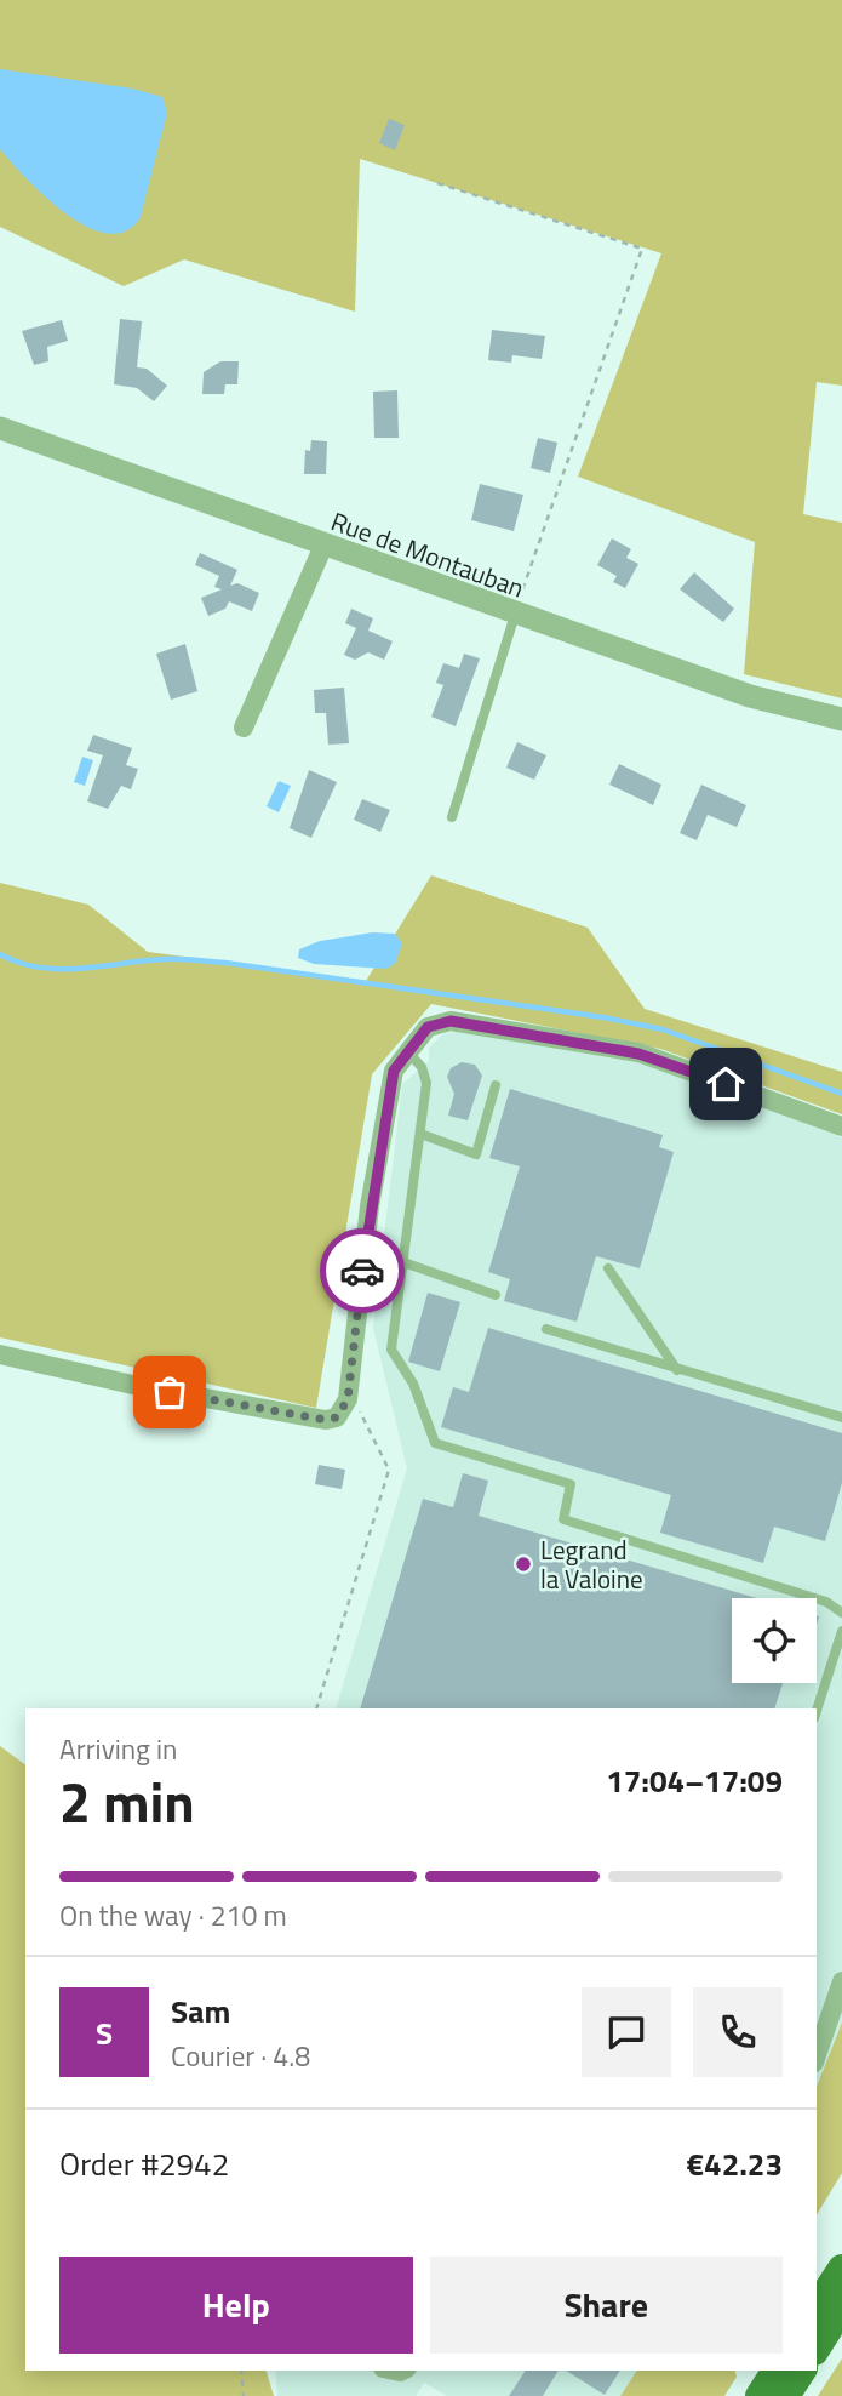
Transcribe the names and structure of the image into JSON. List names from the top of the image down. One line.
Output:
{"streets":{"street":["Rue de Montauban"]},"places":["Legrand la Valoine"],"page":{"heading":["2 min","Arriving in","17:04–17:09"],"panel":["Sam","Courier · 4.8","Order #2942","€42.23"],"bar":"On the way · 210 m","round":"S","buttons":["Help","Share"]}}
